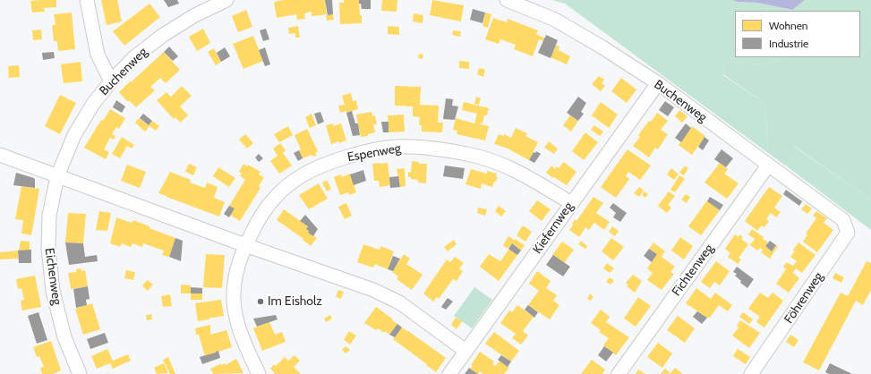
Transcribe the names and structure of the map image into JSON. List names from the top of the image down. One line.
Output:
{"streets":{"street":["Buchenweg","Espenweg","Kiefernweg","Fichtenweg","Eichenweg","Föhrenweg"]},"crossings":[["Buchenweg","Kiefernweg"],["Buchenweg","Fichtenweg"],["Buchenweg","Eichenweg"],["Buchenweg","Föhrenweg"],["Espenweg","Kiefernweg"]],"places":["Im Eisholz"],"legend":["Wohnen","Industrie"]}
